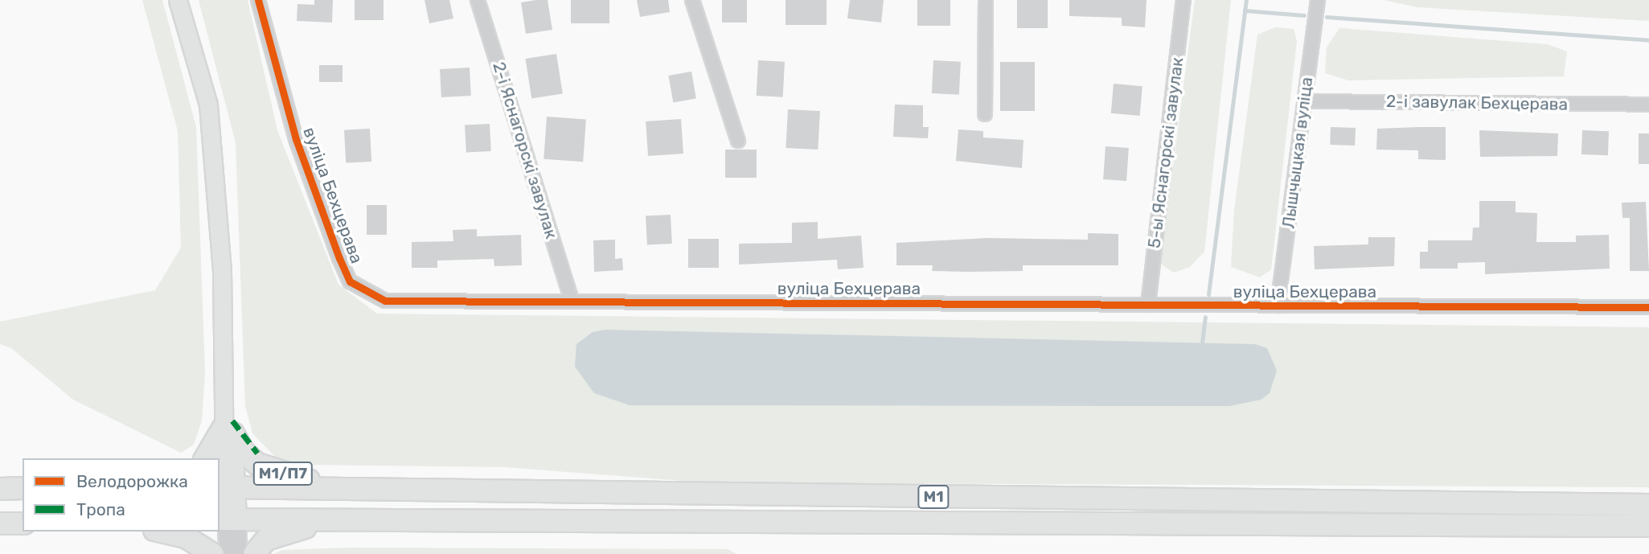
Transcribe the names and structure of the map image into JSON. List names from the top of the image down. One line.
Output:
{"streets":{"highway":["М1/П7","М1"],"street":["2-і завулак Бехцерава","2-і Яснагорскі завулак","5-ы Яснагорскі завулак","Лышчыцкая вуліца","вуліца Бехцерава"]},"crossings":[["2-і завулак Бехцерава","Лышчыцкая вуліца"],["2-і Яснагорскі завулак","вуліца Бехцерава"],["5-ы Яснагорскі завулак","вуліца Бехцерава"],["Лышчыцкая вуліца","вуліца Бехцерава"],["М1/П7","М1"]],"legend":["Велодорожка","Тропа"]}
